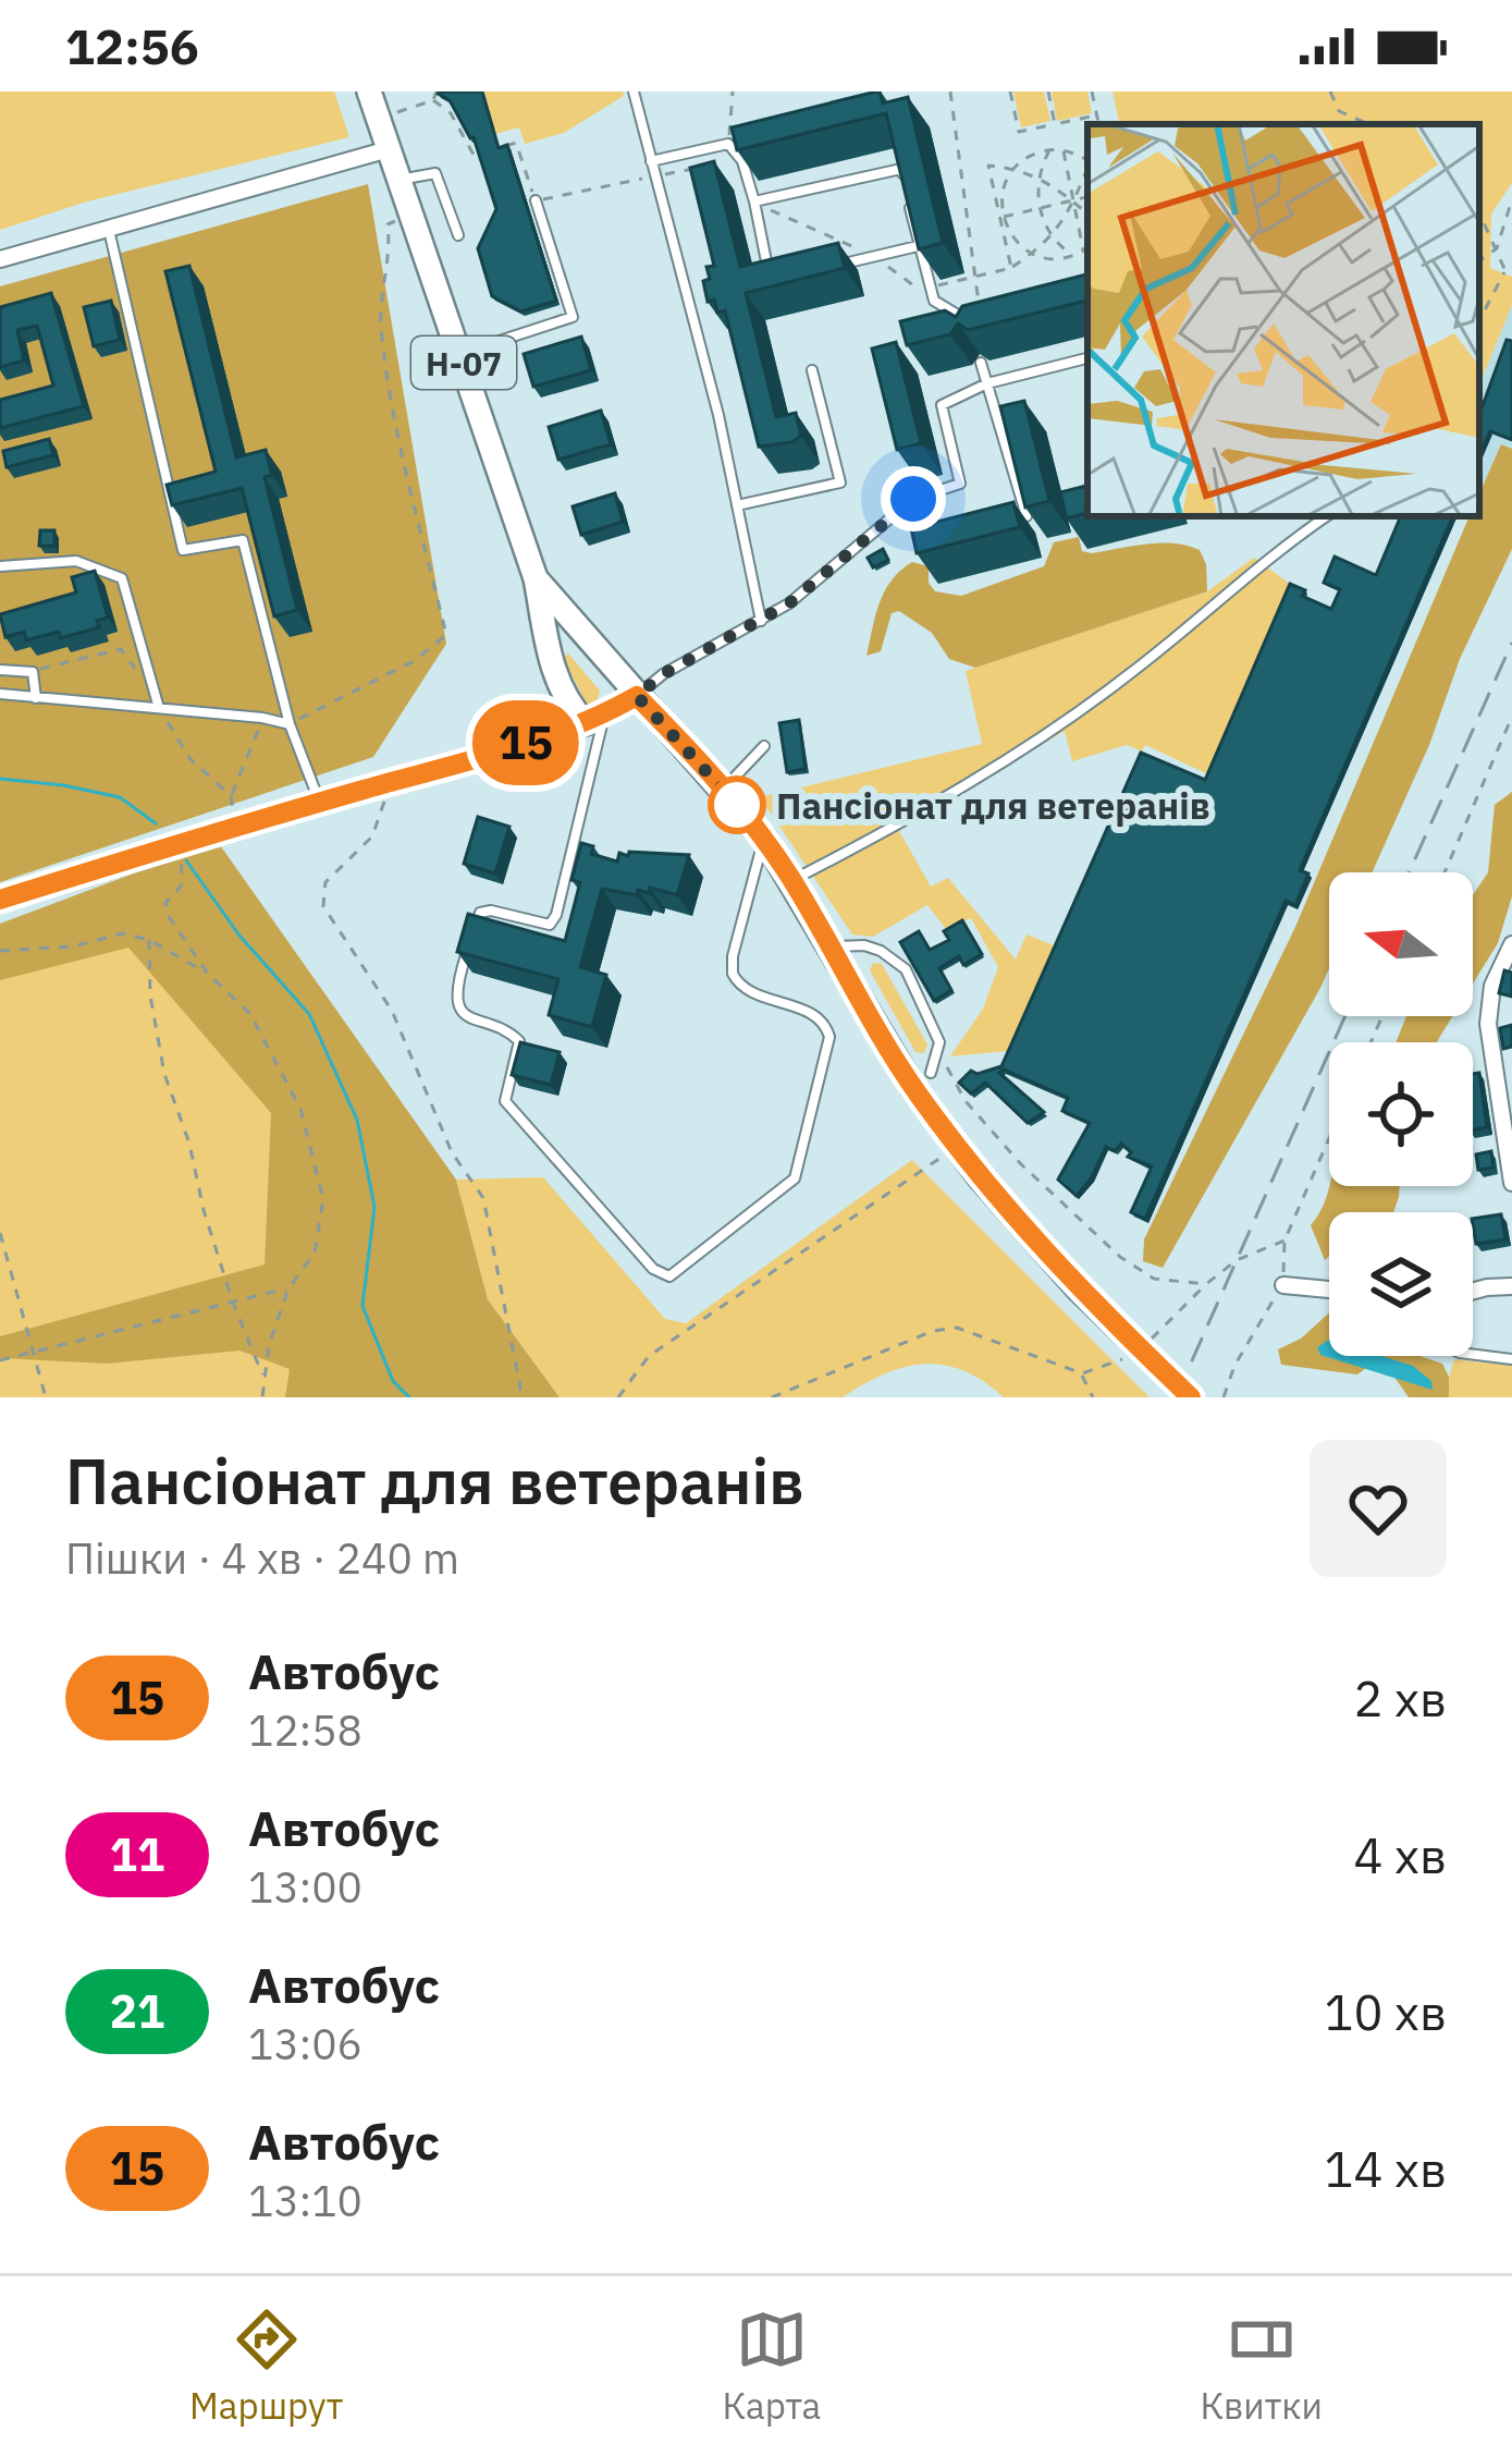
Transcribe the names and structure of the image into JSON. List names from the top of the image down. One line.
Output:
{"streets":{"main road":["Н-07"]},"places":["Пансіонат для ветеранів"],"lines":["bus line 15"],"north":"left","page":{"status":"12:56","on_map":"15","heading":["Пансіонат для ветеранів","Пішки · 4 хв · 240 m"],"list":[{"mark":"15","name":"Автобус","note":"12:58","value":"2 хв"},{"mark":"11","name":"Автобус","note":"13:00","value":"4 хв"},{"mark":"21","name":"Автобус","note":"13:06","value":"10 хв"},{"mark":"15","name":"Автобус","note":"13:10","value":"14 хв"}],"tabs":["Маршрут","Карта","Квитки"]}}
